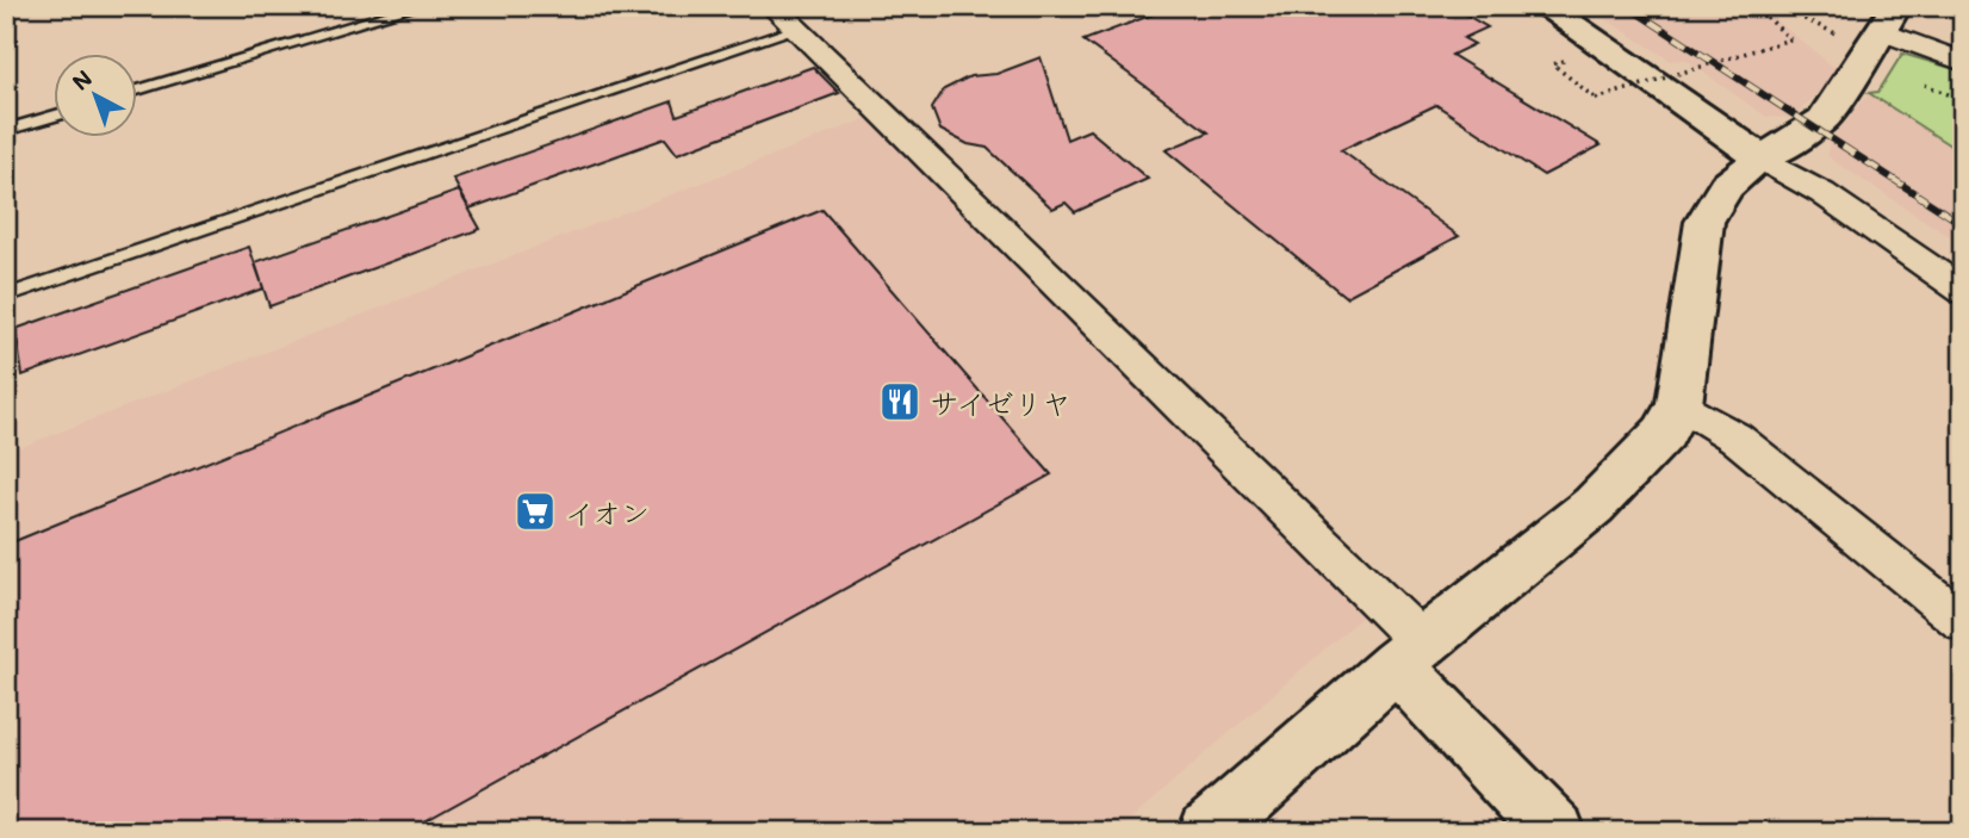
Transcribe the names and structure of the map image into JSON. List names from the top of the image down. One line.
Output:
{"places":{"restaurant":["サイゼリヤ"],"supermarket":["イオン"]},"north":"top left"}
